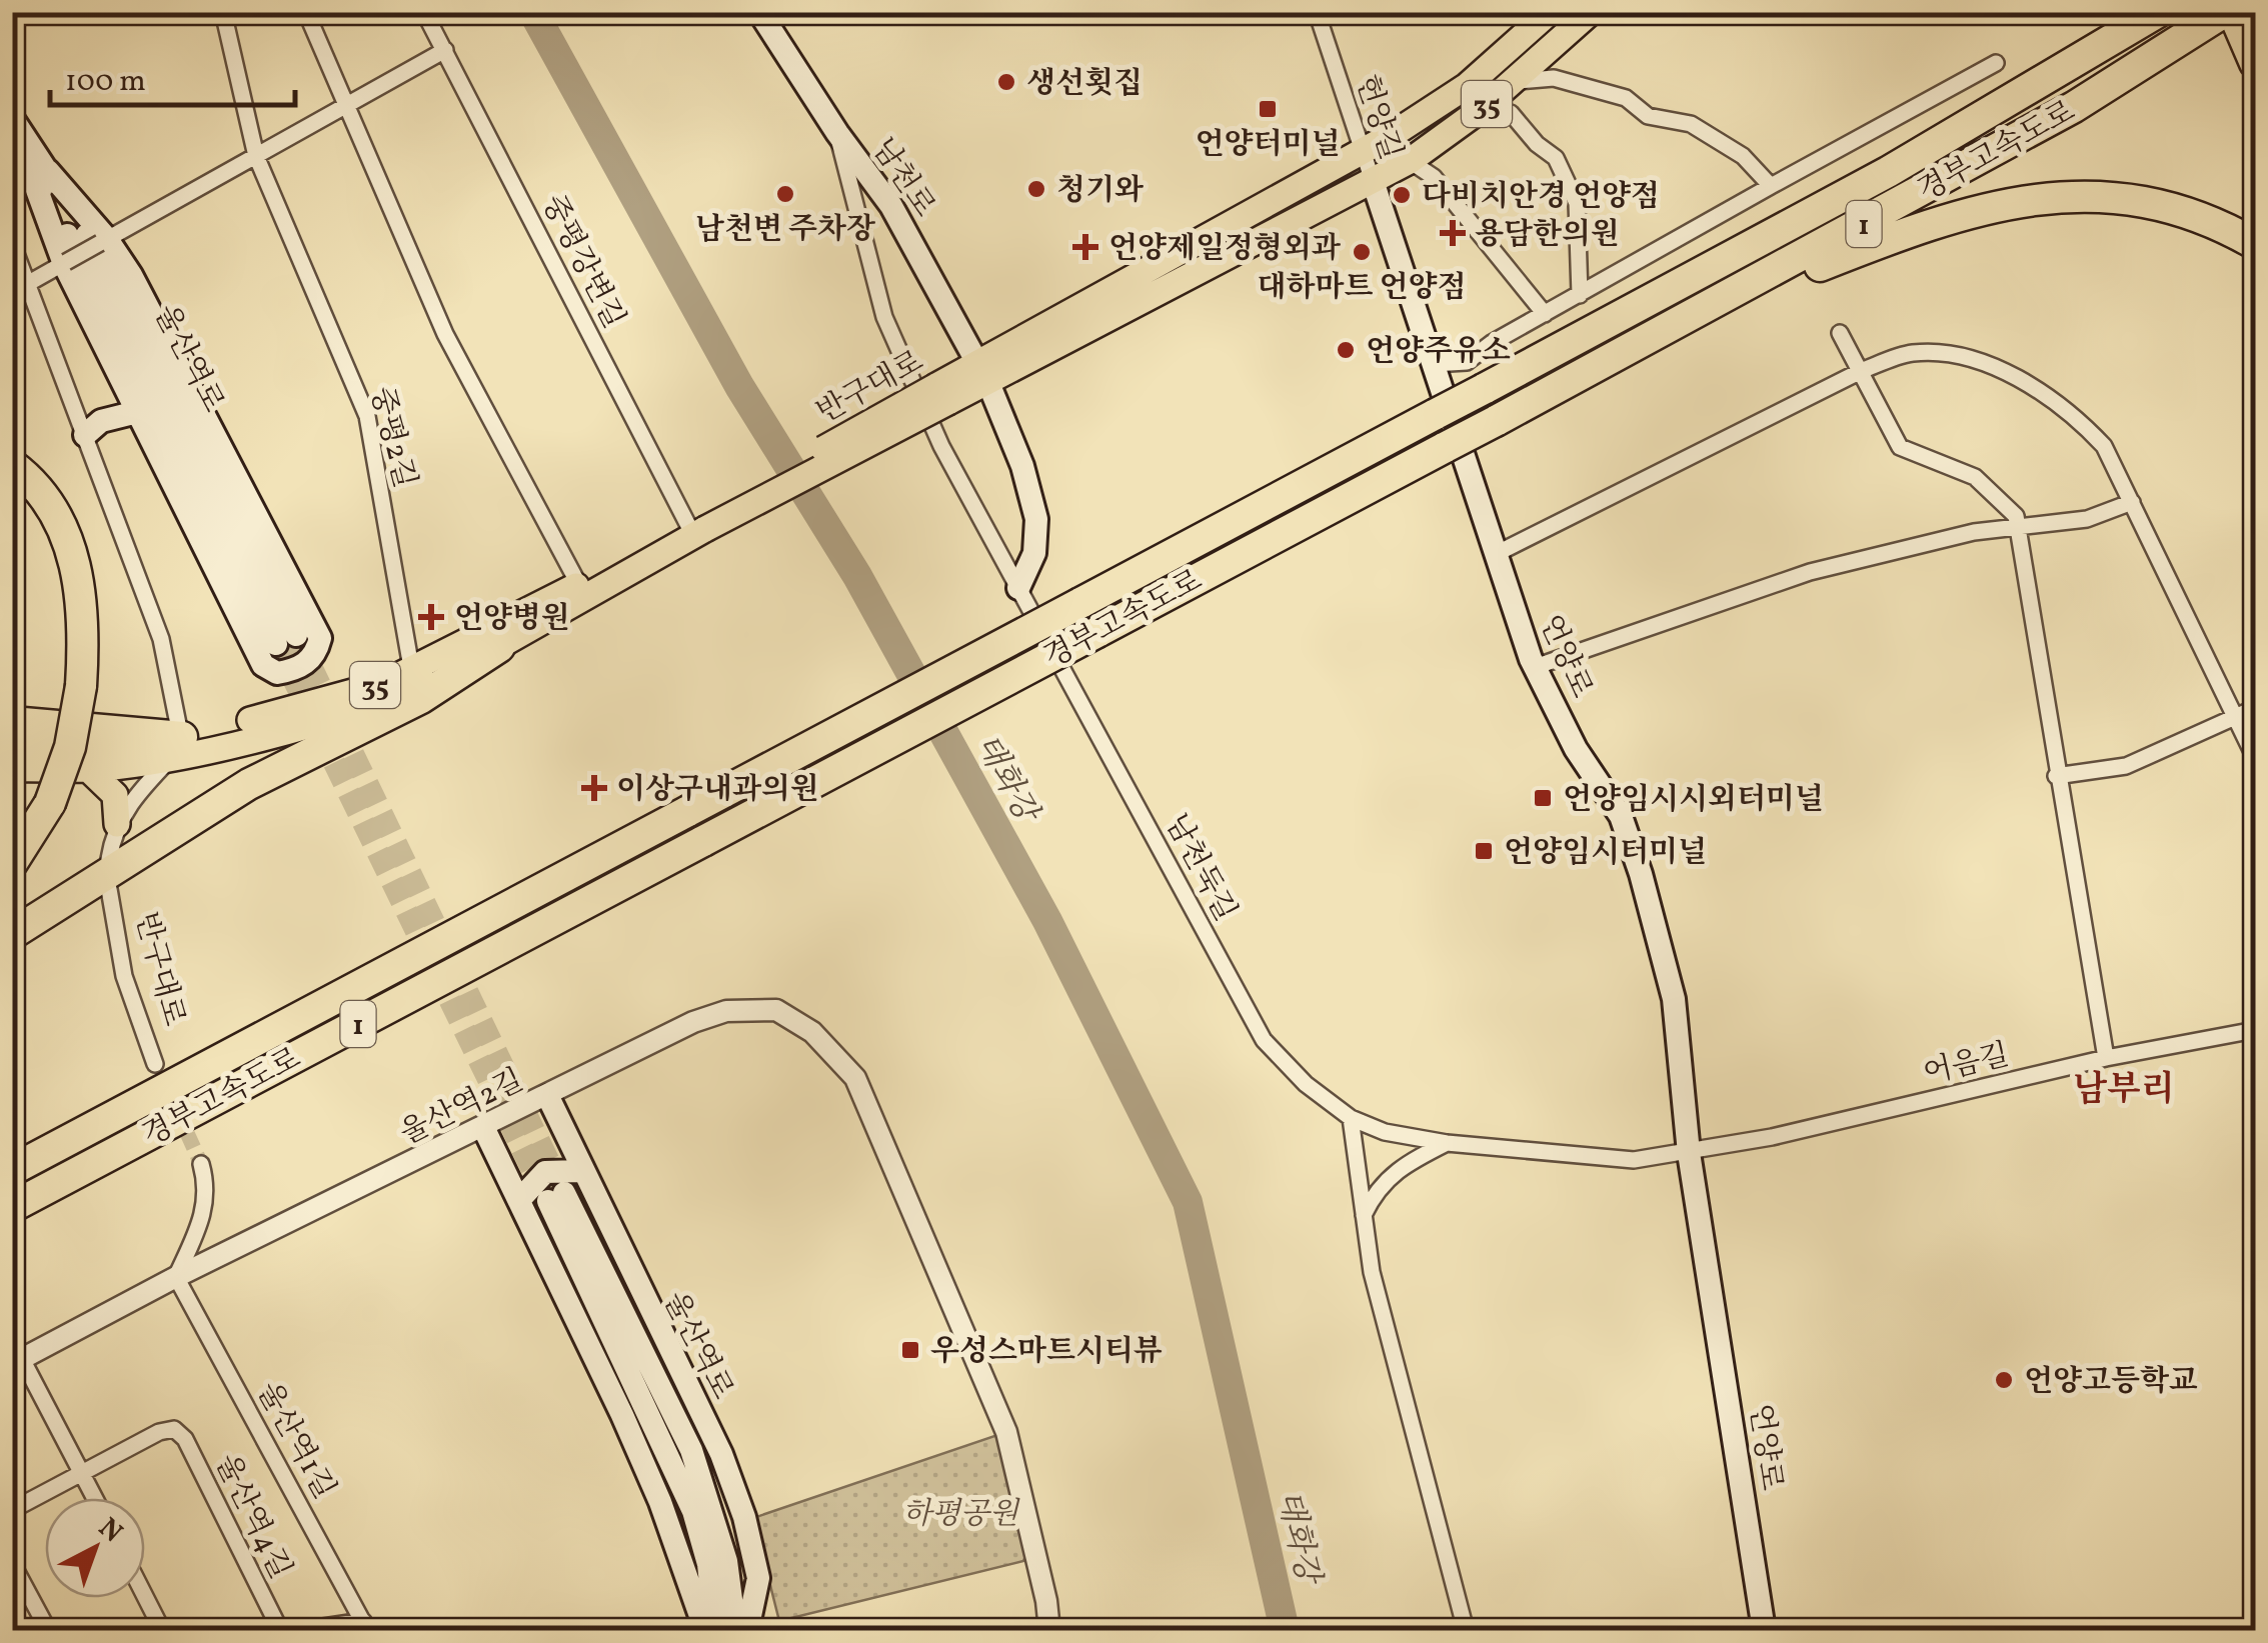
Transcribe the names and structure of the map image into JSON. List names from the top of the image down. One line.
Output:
{"streets":{"highway":["경부고속도로","1"],"main road":["35","남천로","울산역로","반구대로","언양로"],"street":["헌양길","중평강변길","중평2길","남천둑길","어음길","울산역2길","울산역1길","울산역4길"]},"crossings":[["35","중평강변길"],["35","반구대로"],["35","중평2길"],["헌양길","반구대로"],["헌양길","언양로"],["남천로","반구대로"],["남천로","남천둑길"],["중평강변길","반구대로"],["울산역로","울산역2길"],["반구대로","언양로"],["언양로","어음길"],["울산역2길","울산역1길"]],"districts":["남부리"],"water":["태화강"],"parks":["하평공원"],"places":{"other":["생선횟집","청기와","남천변 주차장","다비치안경 언양점","대하마트 언양점","언양주유소","언양고등학교"],"transit":["언양터미널","언양임시시외터미널","언양임시터미널","우성스마트시티뷰"],"health":["용담한의원","언양제일정형외과","언양병원","이상구내과의원"]},"scale_bar":"100 m","north":"top right"}
